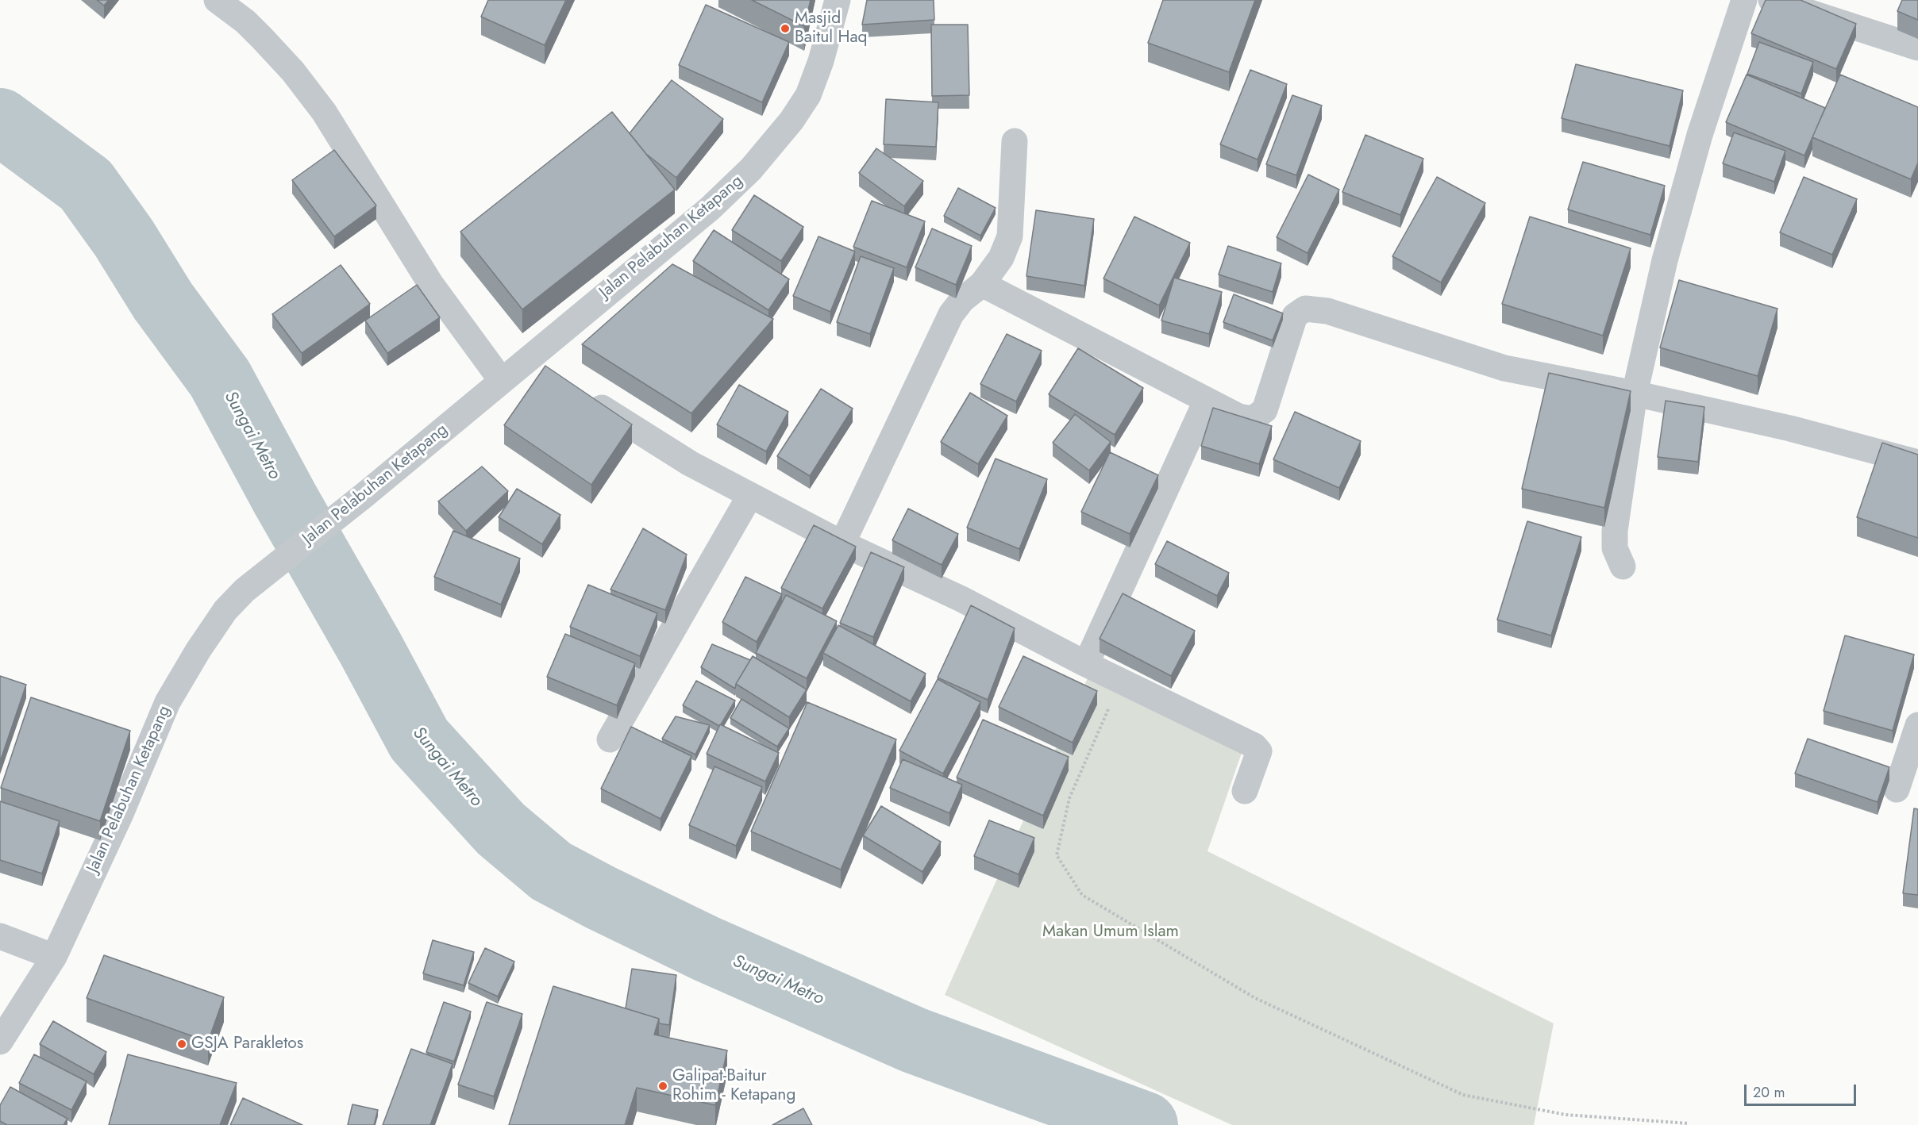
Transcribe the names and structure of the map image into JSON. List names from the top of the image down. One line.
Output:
{"streets":{"street":["Jalan Pelabuhan Ketapang"]},"water":["Sungai Metro"],"parks":["Makan Umum Islam"],"places":["Masjid Baitul Haq","GSJA Parakletos","Galipat-Baitur Rohim - Ketapang"],"scale_bar":"20 m"}
